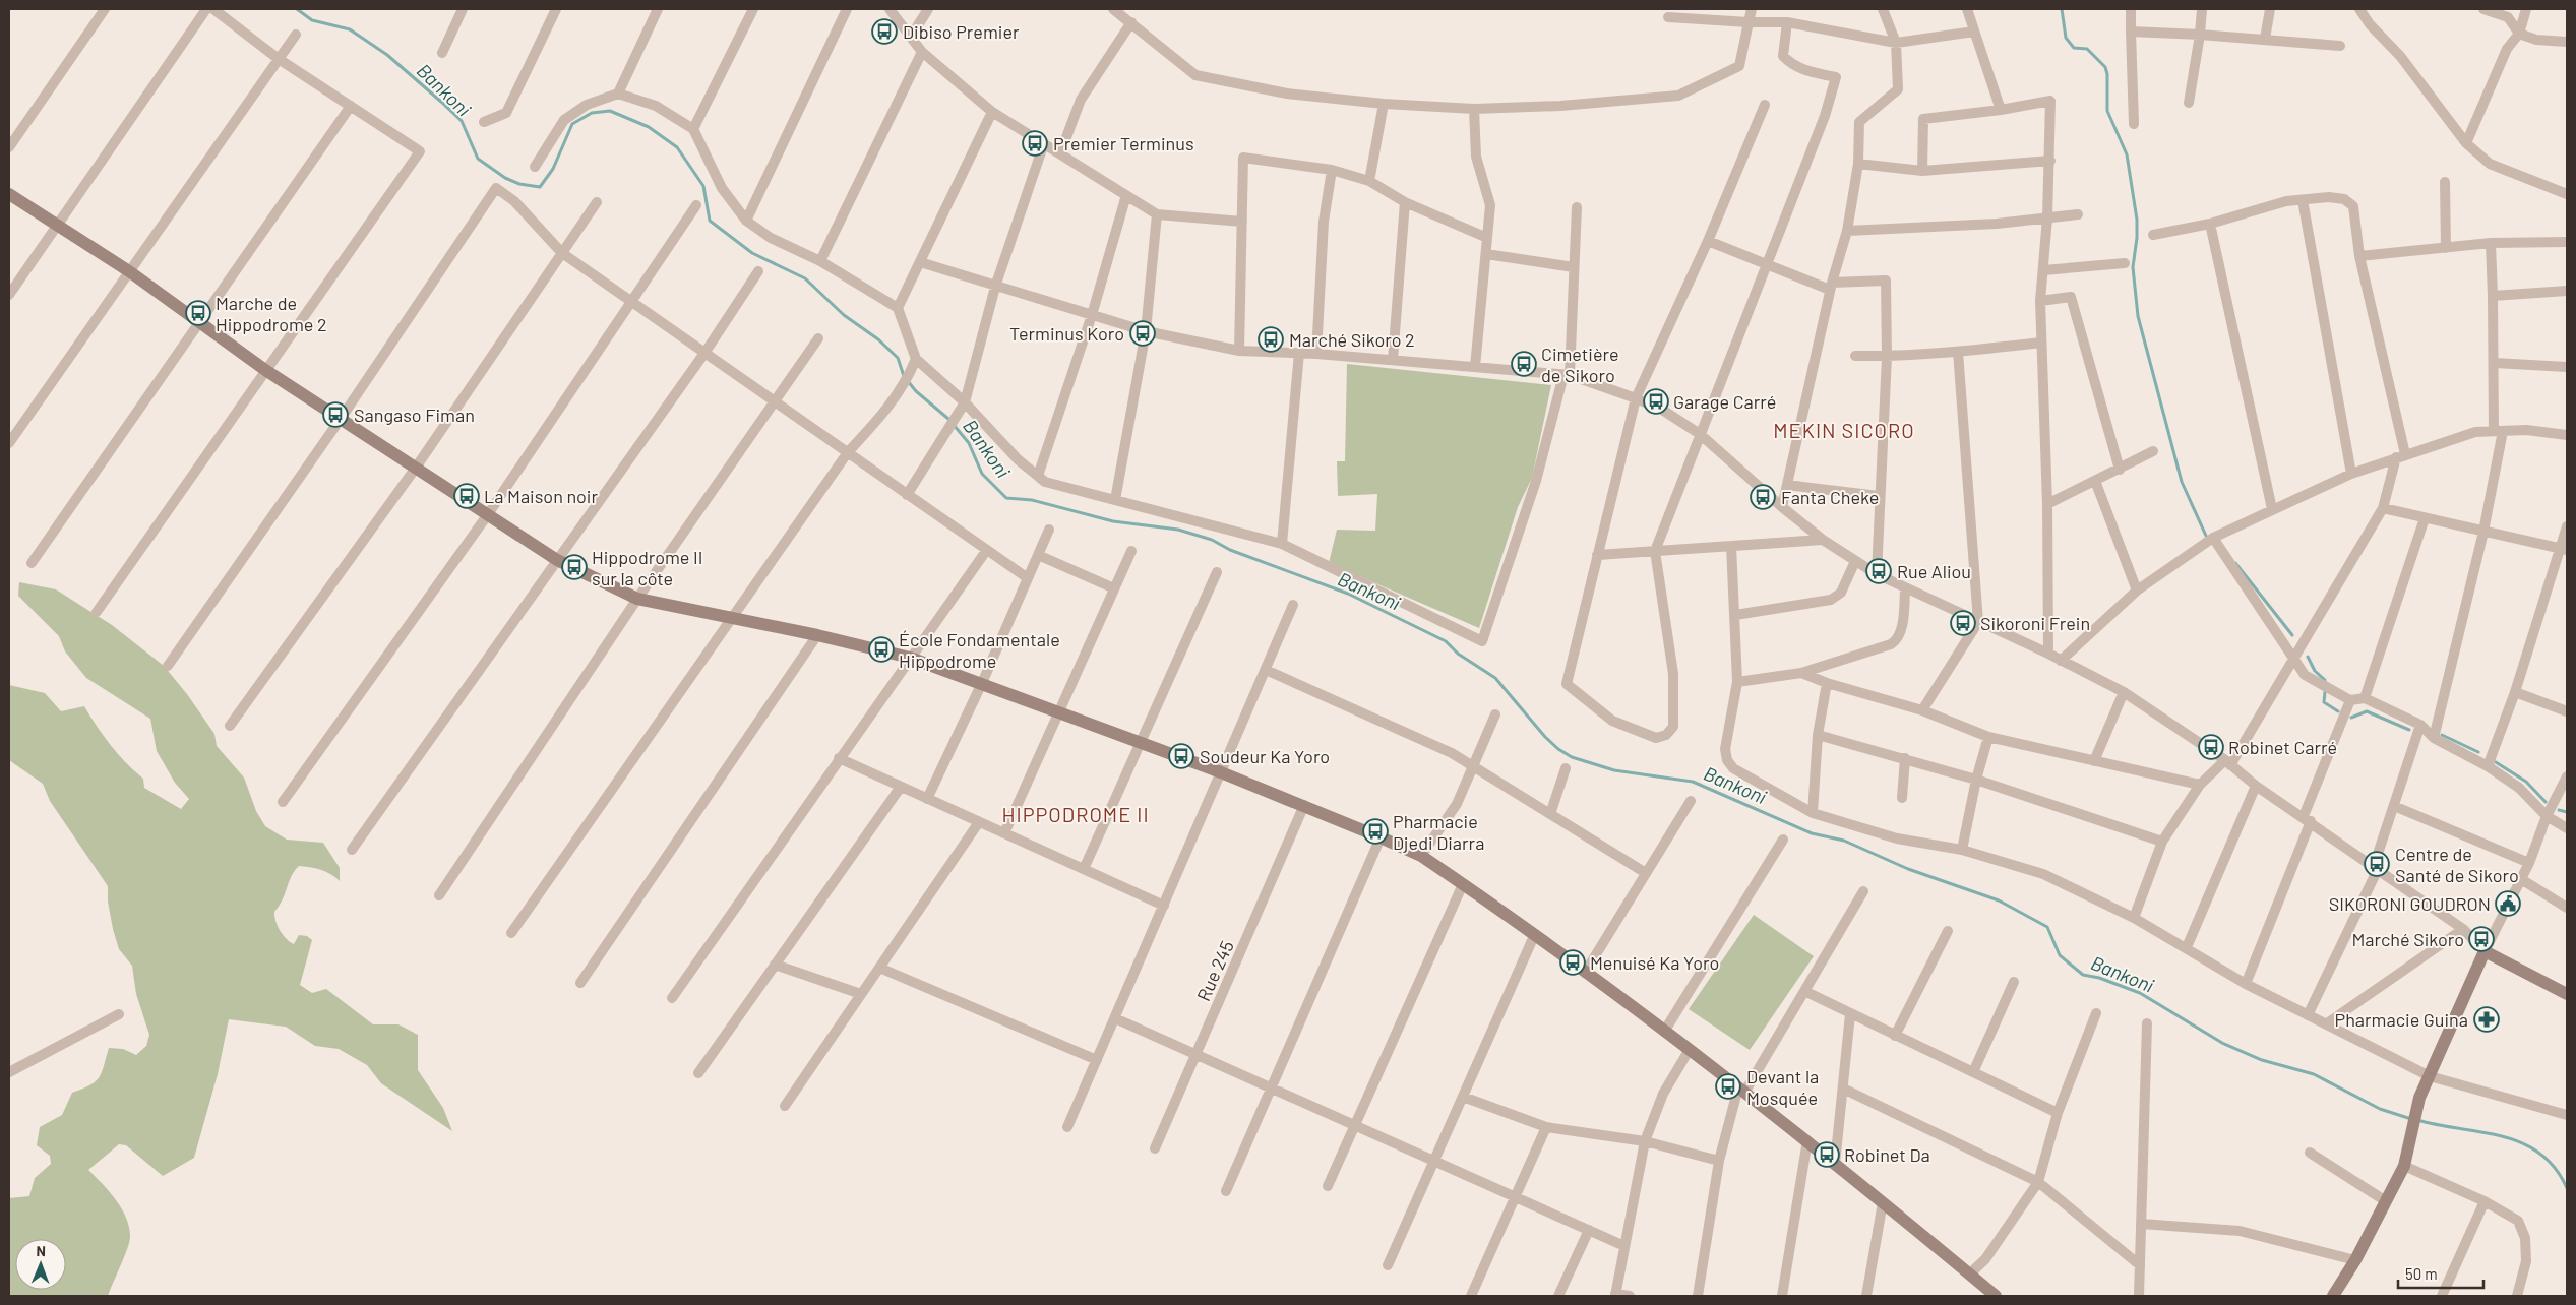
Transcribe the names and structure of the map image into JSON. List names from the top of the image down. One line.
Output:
{"streets":{"street":["Rue 245"]},"districts":["MEKIN SICORO","HIPPODROME II"],"water":["Bankoni"],"places":{"bus stop":["Dibiso Premier","Premier Terminus","Marche de Hippodrome 2","Terminus Koro","Marché Sikoro 2","Cimetière de Sikoro","Garage Carré","Sangaso Fiman","La Maison noir","Fanta Cheke","Hippodrome II sur la côte","Rue Aliou","Sikoroni Frein","École Fondamentale Hippodrome","Robinet Carré","Soudeur Ka Yoro","Pharmacie Djedi Diarra","Centre de Santé de Sikoro","Marché Sikoro","Menuisé Ka Yoro","Devant la Mosquée","Robinet Da"],"public building":["SIKORONI GOUDRON"],"pharmacy":["Pharmacie Guina"]},"scale_bar":"50 m","north":"top"}
